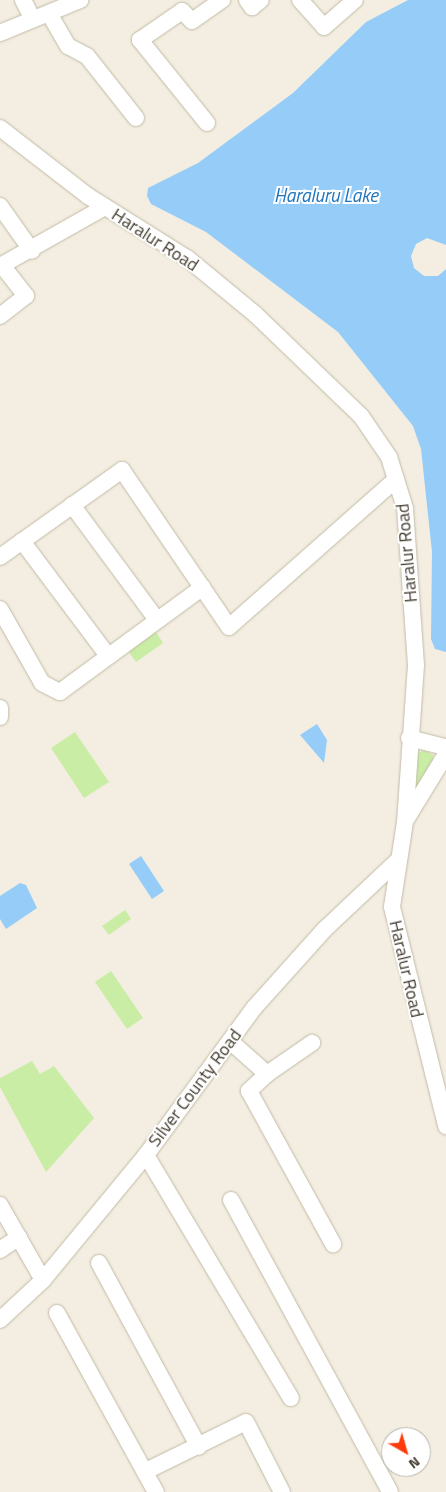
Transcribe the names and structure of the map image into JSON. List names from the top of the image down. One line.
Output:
{"streets":{"street":["Haralur Road","Silver County Road"]},"crossings":[["Haralur Road","Silver County Road"]],"water":["Haraluru Lake"],"north":"bottom right"}
